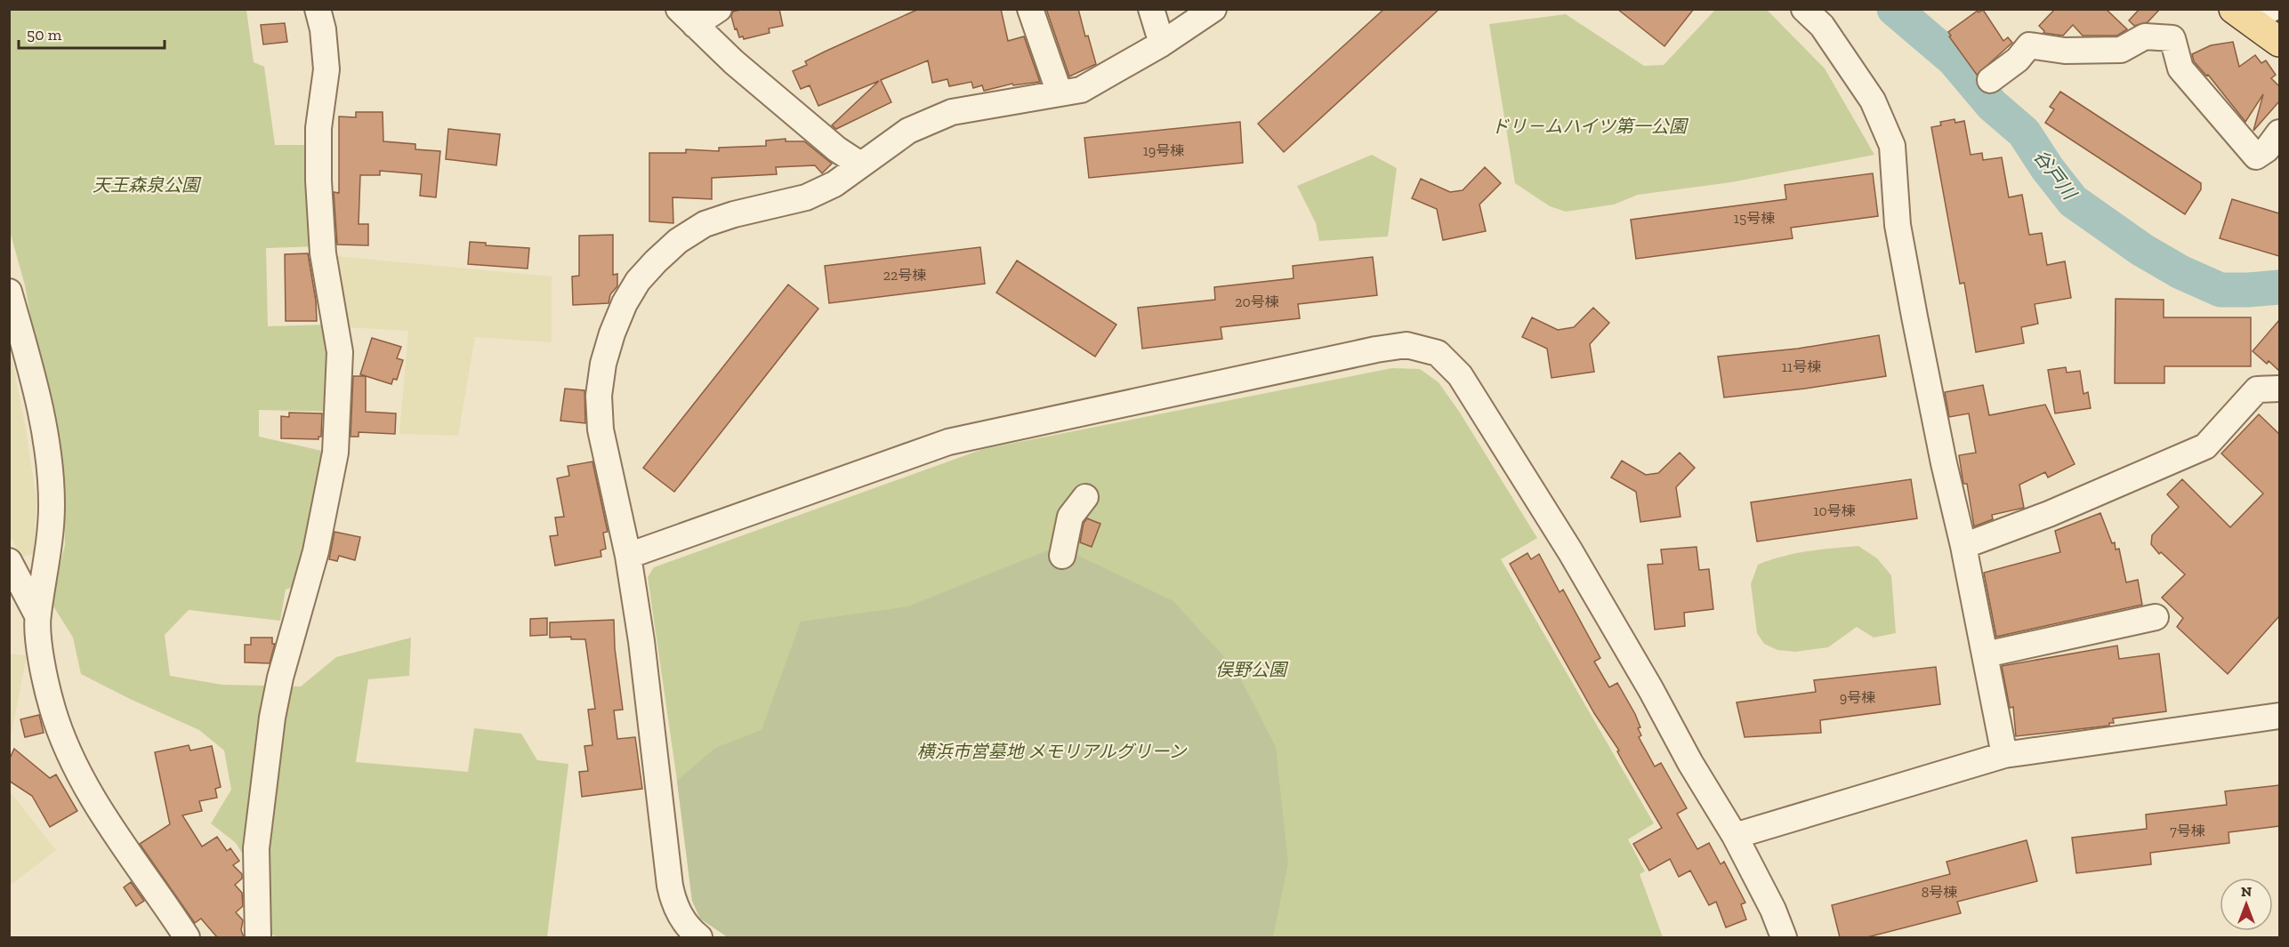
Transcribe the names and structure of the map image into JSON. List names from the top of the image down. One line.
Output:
{"water":["谷戸川"],"parks":["ドリ－ムハイツ第一公園","天王森泉公園","俣野公園","横浜市営墓地 メモリアルグリーン"],"house_numbers":["19号棟","15号棟","22号棟","20号棟","11号棟","10号棟","9号棟","7号棟","8号棟"],"scale_bar":"50 m","north":"top"}
